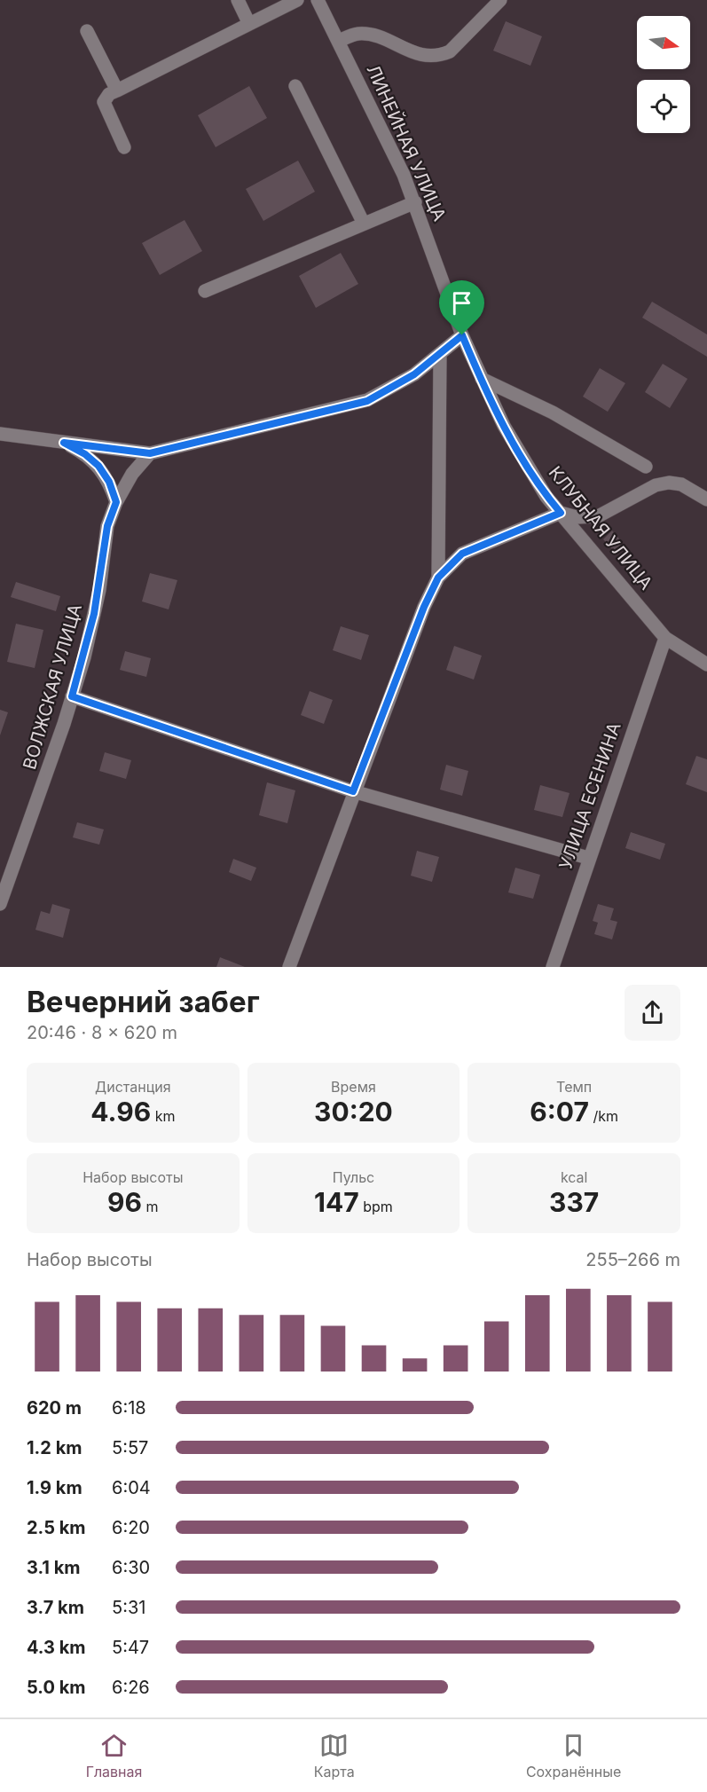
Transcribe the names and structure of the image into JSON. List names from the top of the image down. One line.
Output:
{"streets":{"street":["ЛИНЕЙНАЯ УЛИЦА","КЛУБНАЯ УЛИЦА","ВОЛЖСКАЯ УЛИЦА","УЛИЦА ЕСЕНИНА"]},"crossings":[["ЛИНЕЙНАЯ УЛИЦА","КЛУБНАЯ УЛИЦА"],["КЛУБНАЯ УЛИЦА","УЛИЦА ЕСЕНИНА"]],"north":"right","page":{"heading":["Вечерний забег","20:46 · 8 × 620 m"],"stats":[["Дистанция","4.96 km"],["Время","30:20"],["Темп","6:07 /km"],["Набор высоты","96 m"],["Пульс","147 bpm"],["kcal","337"]],"chart":["Набор высоты","255–266 m"],"list":[{"name":"620 m","note":"6:18"},{"name":"1.2 km","note":"5:57"},{"name":"1.9 km","note":"6:04"},{"name":"2.5 km","note":"6:20"},{"name":"3.1 km","note":"6:30"},{"name":"3.7 km","note":"5:31"},{"name":"4.3 km","note":"5:47"},{"name":"5.0 km","note":"6:26"}],"tabs":["Главная","Карта","Сохранённые"]}}
